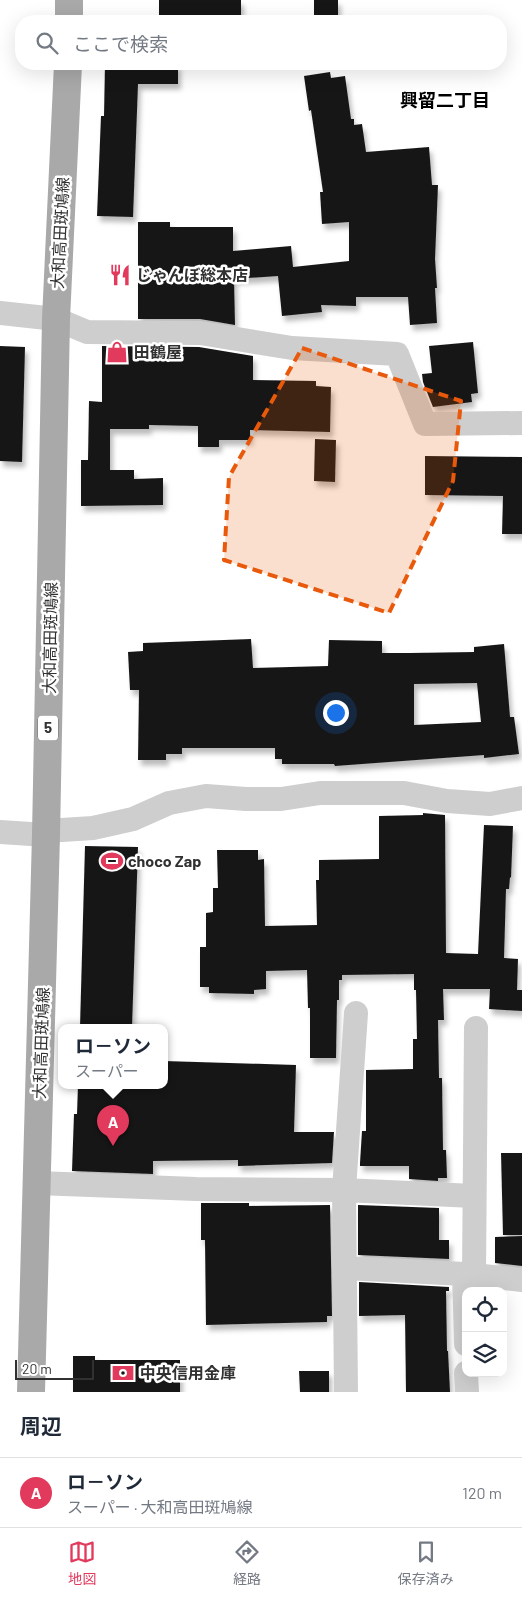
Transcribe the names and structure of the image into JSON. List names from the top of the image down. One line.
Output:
{"streets":{"main road":["大和高田斑鳩線","5"]},"districts":["興留二丁目"],"places":{"restaurant":["じゃんぼ総本店"],"shop":["田鶴屋"],"sports":["choco Zap"],"bank":["中央信用金庫"]},"scale_bar":"20 m","page":{"search":"ここで検索","popup":["ロ－ソン","スーパー"],"pins":"A","scale":"20 m","heading":"周辺","list":[{"mark":"A","name":"ロ－ソン","note":"スーパー · 大和高田斑鳩線","value":"120 m"}],"nav":["地図","経路","保存済み"]}}
